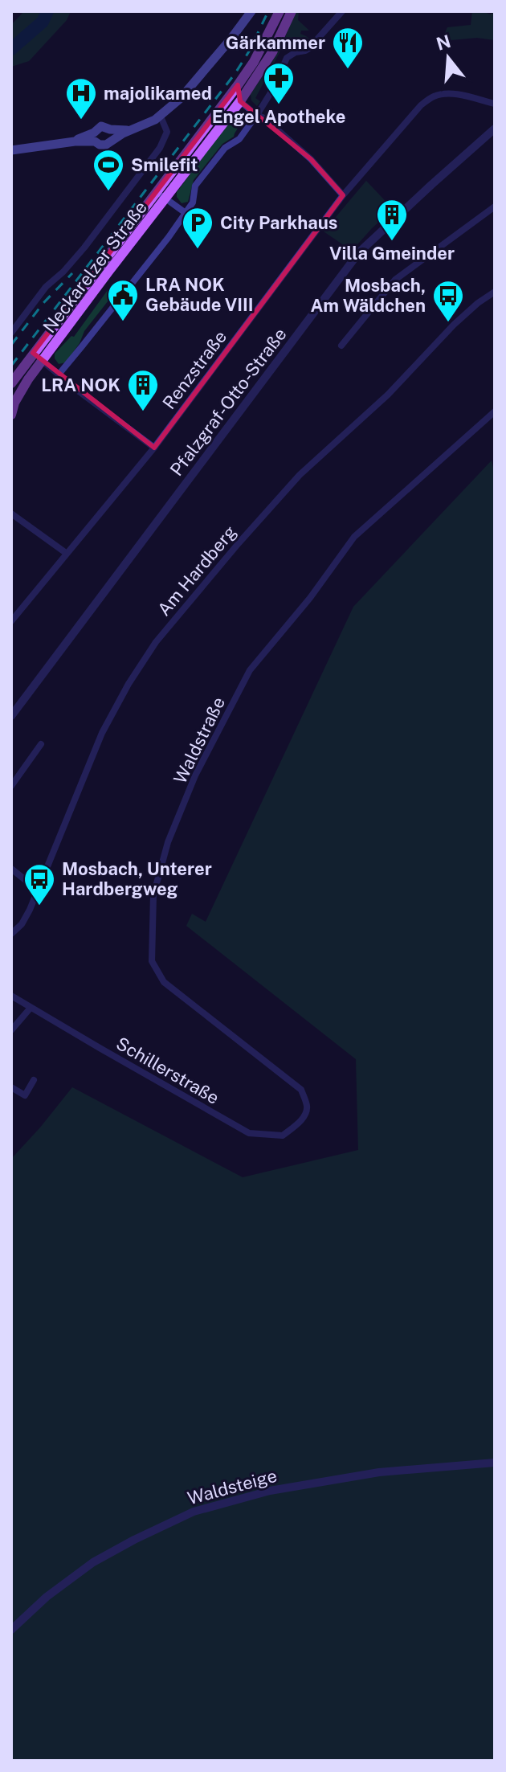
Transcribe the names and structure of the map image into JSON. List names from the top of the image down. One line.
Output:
{"streets":{"main road":["Neckarelzer Straße"],"street":["Renzstraße","Pfalzgraf-Otto-Straße","Am Hardberg","Waldstraße","Schillerstraße","Waldsteige"]},"crossings":[["Waldstraße","Schillerstraße"]],"places":{"restaurant":["Gärkammer"],"pharmacy":["Engel Apotheke"],"hospital":["majolikamed"],"sports":["Smilefit"],"building":["Villa Gmeinder","LRA NOK"],"parking":["City Parkhaus"],"public building":["LRA NOK Gebäude VIII"],"bus stop":["Mosbach, Am Wäldchen","Mosbach, Unterer Hardbergweg"]},"north":"top"}
